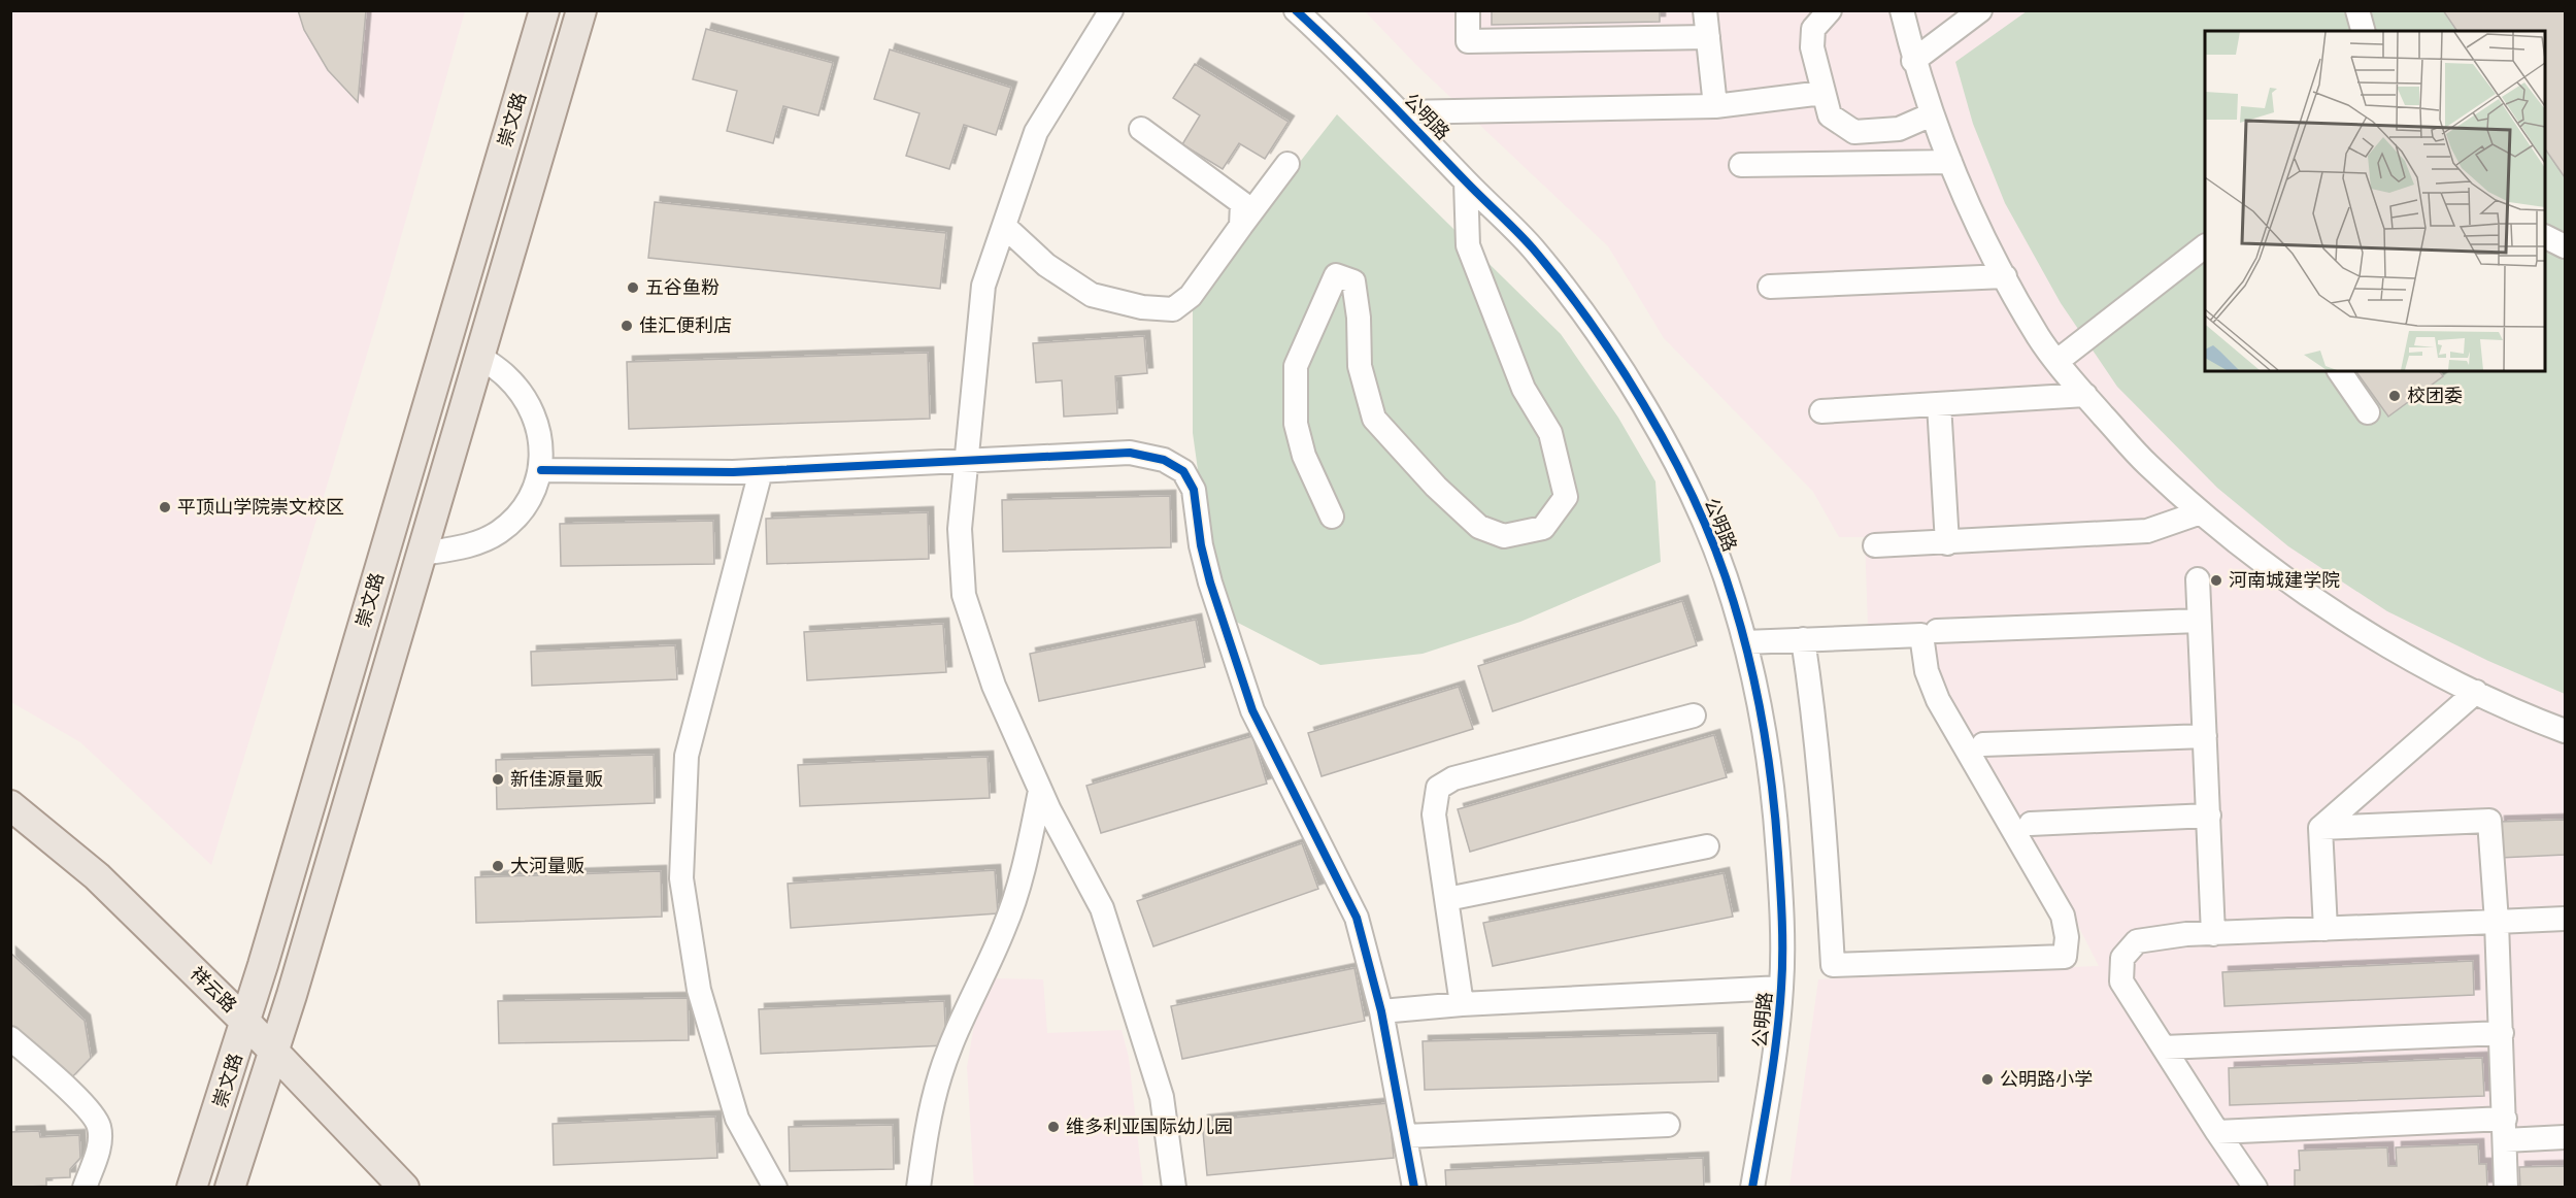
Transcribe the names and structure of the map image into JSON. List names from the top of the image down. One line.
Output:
{"streets":{"main road":["崇文路","祥云路"],"street":["公明路"]},"crossings":[["崇文路","祥云路"]],"places":["五谷鱼粉","佳汇便利店","校团委","平顶山学院崇文校区","河南城建学院","新佳源量贩","大河量贩","公明路小学","维多利亚国际幼儿园"]}
